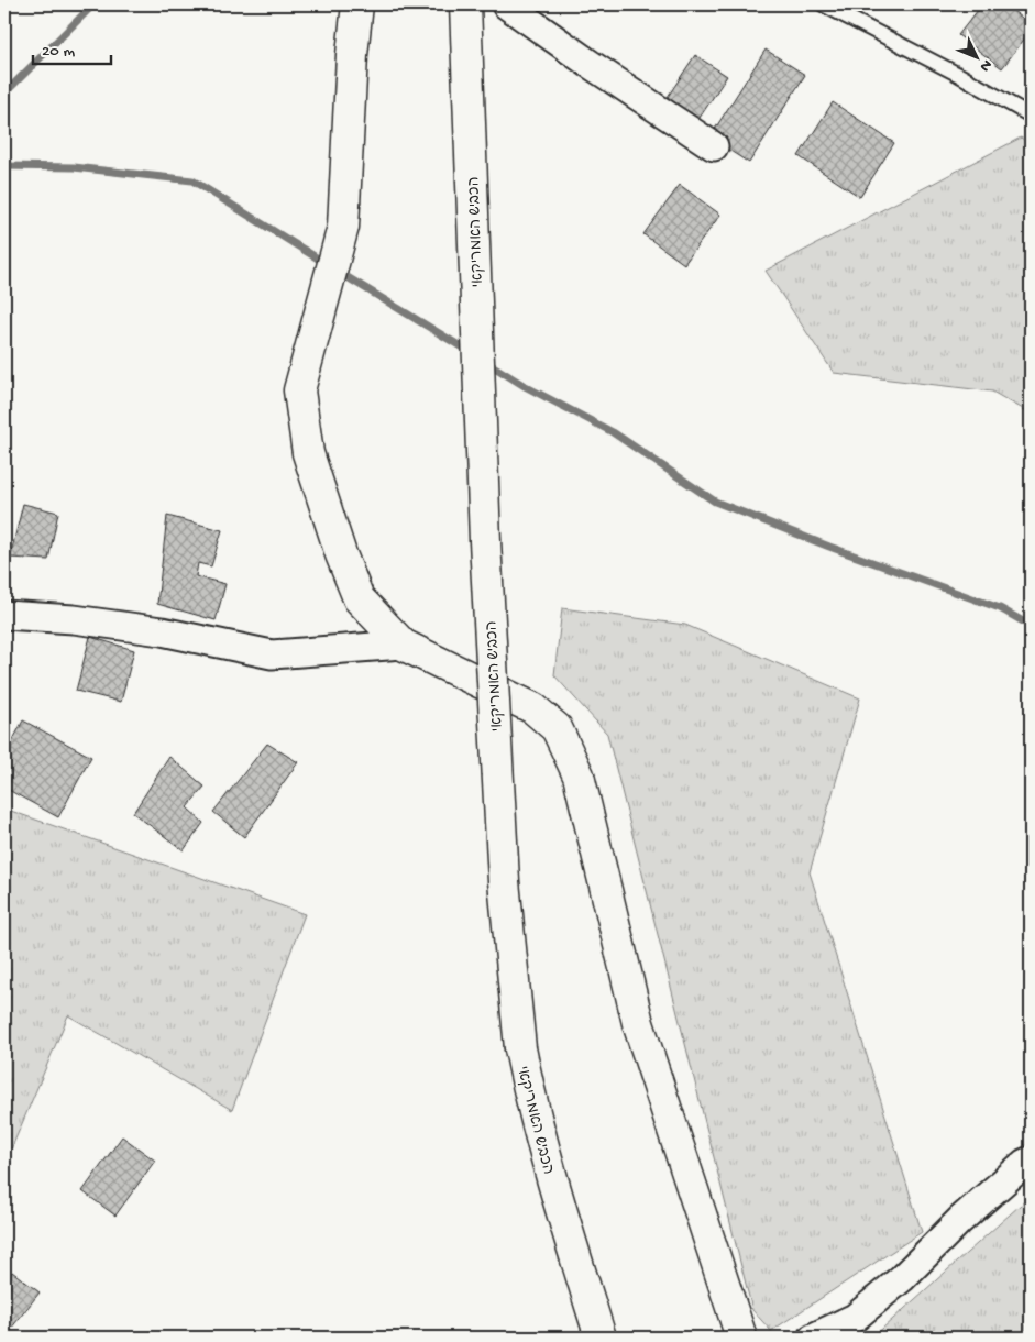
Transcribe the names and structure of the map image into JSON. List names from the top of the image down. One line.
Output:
{"streets":{"street":["הכביש האמריקאי"]},"scale_bar":"20 m","north":"bottom right"}
